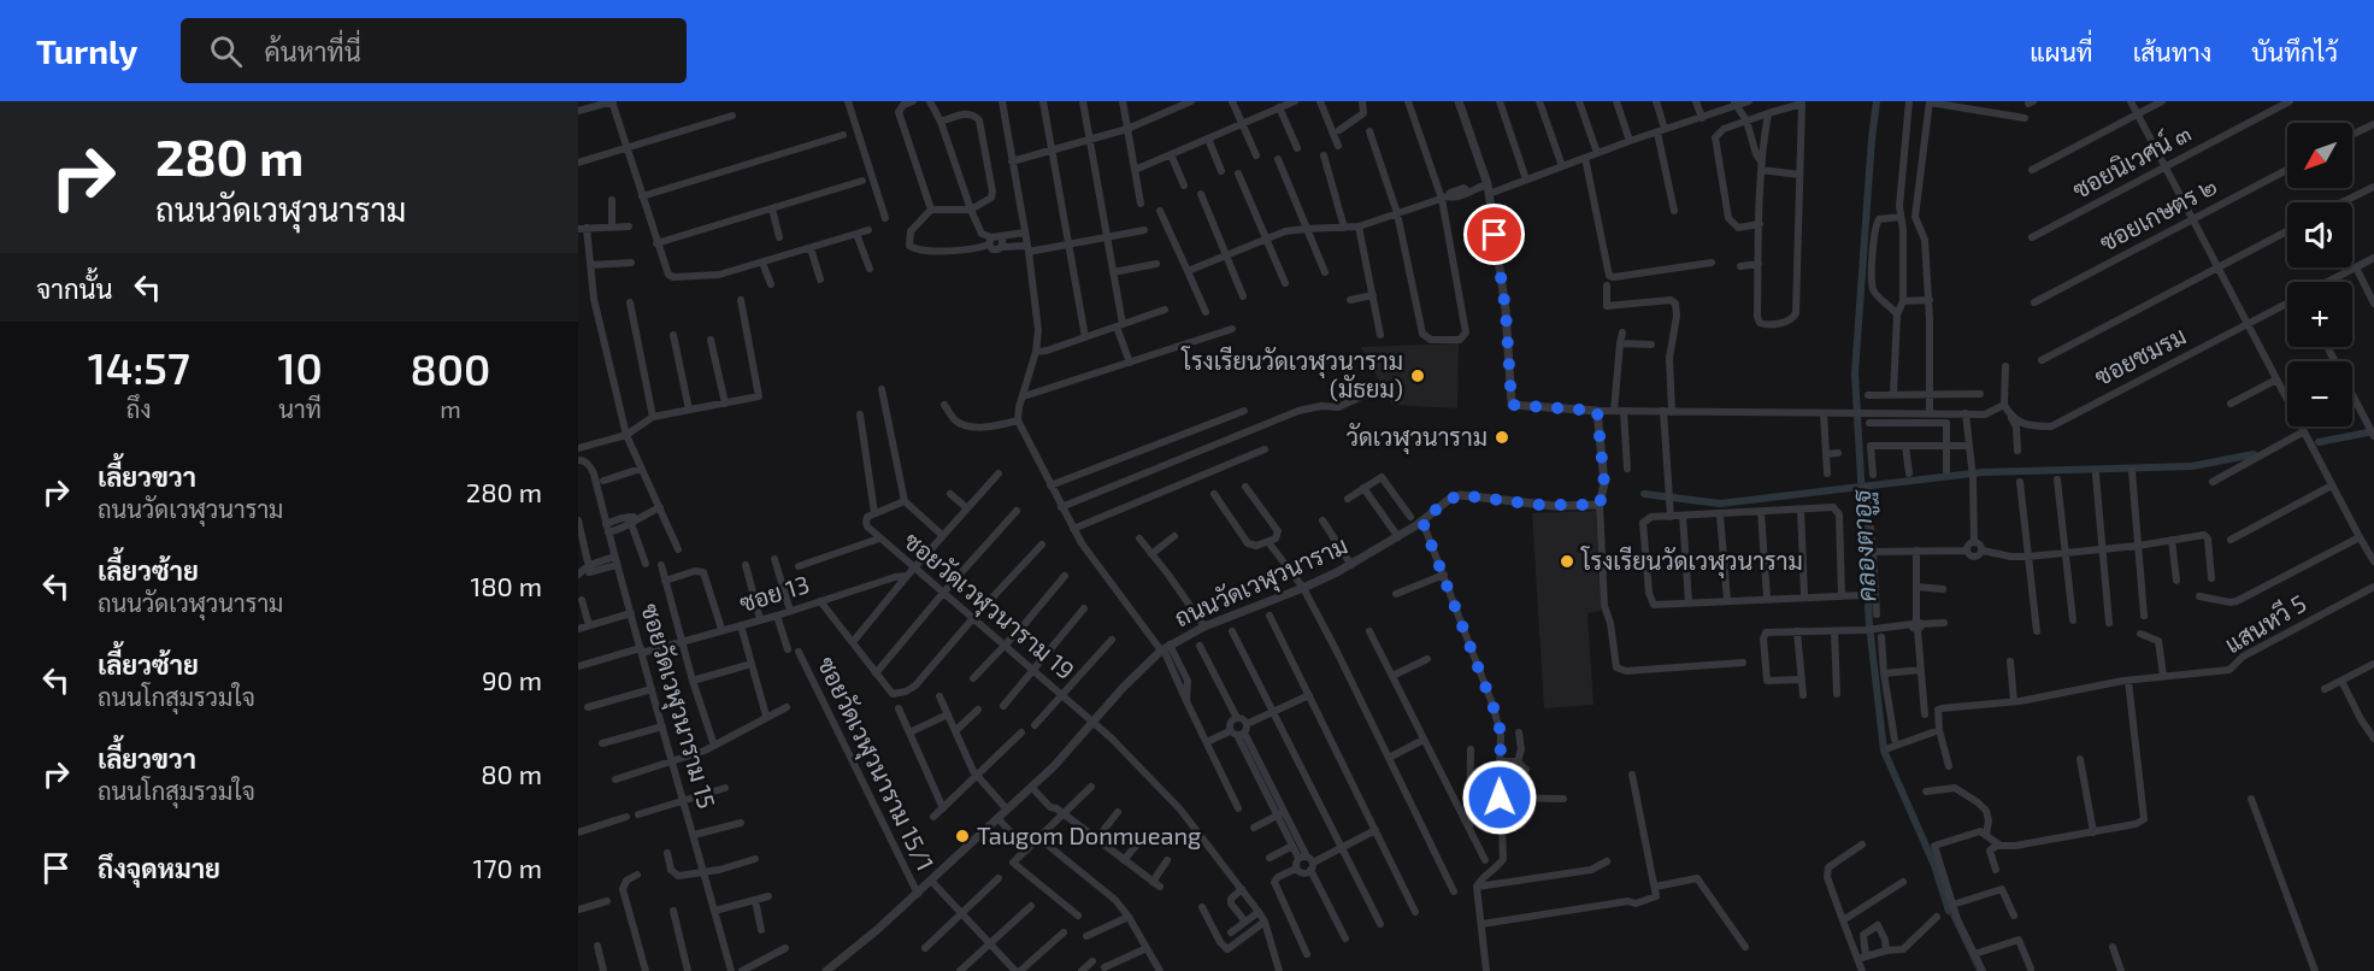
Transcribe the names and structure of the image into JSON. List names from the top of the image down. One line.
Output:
{"streets":{"street":["ซอยนิเวศน์ ๓","ซอยเกษตร ๒","ซอยชมรม","ถนนวัดเวฬุวนาราม","ซอย 13","ซอยวัดเวฬุวนาราม 19","แสนหวี 5","ซอยวัดเวฬุวนาราม 15","ซอยวัดเวฬุวนาราม 15/1"]},"crossings":[["ถนนวัดเวฬุวนาราม","ซอยวัดเวฬุวนาราม 19"],["ถนนวัดเวฬุวนาราม","ซอยวัดเวฬุวนาราม 15/1"],["ซอย 13","ซอยวัดเวฬุวนาราม 15"]],"water":["คลองตาอูฐ"],"places":["โรงเรียนวัดเวฬุวนาราม (มัธยม)","วัดเวฬุวนาราม","โรงเรียนวัดเวฬุวนาราม","Taugom Donmueang"],"north":"bottom left","page":{"header":"Turnly","search":"ค้นหาที่นี่","nav":["แผนที่","เส้นทาง","บันทึกไว้"],"turn":["280 m","ถนนวัดเวฬุวนาราม"],"map_buttons":["+","−"],"then":"จากนั้น","eta":["14:57","ถึง","10","นาที","800","m"],"list":[{"name":"เลี้ยวขวา","note":"ถนนวัดเวฬุวนาราม","value":"280 m"},{"name":"เลี้ยวซ้าย","note":"ถนนวัดเวฬุวนาราม","value":"180 m"},{"name":"เลี้ยวซ้าย","note":"ถนนโกสุมรวมใจ","value":"90 m"},{"name":"เลี้ยวขวา","note":"ถนนโกสุมรวมใจ","value":"80 m"},{"name":"ถึงจุดหมาย","value":"170 m"}]}}
